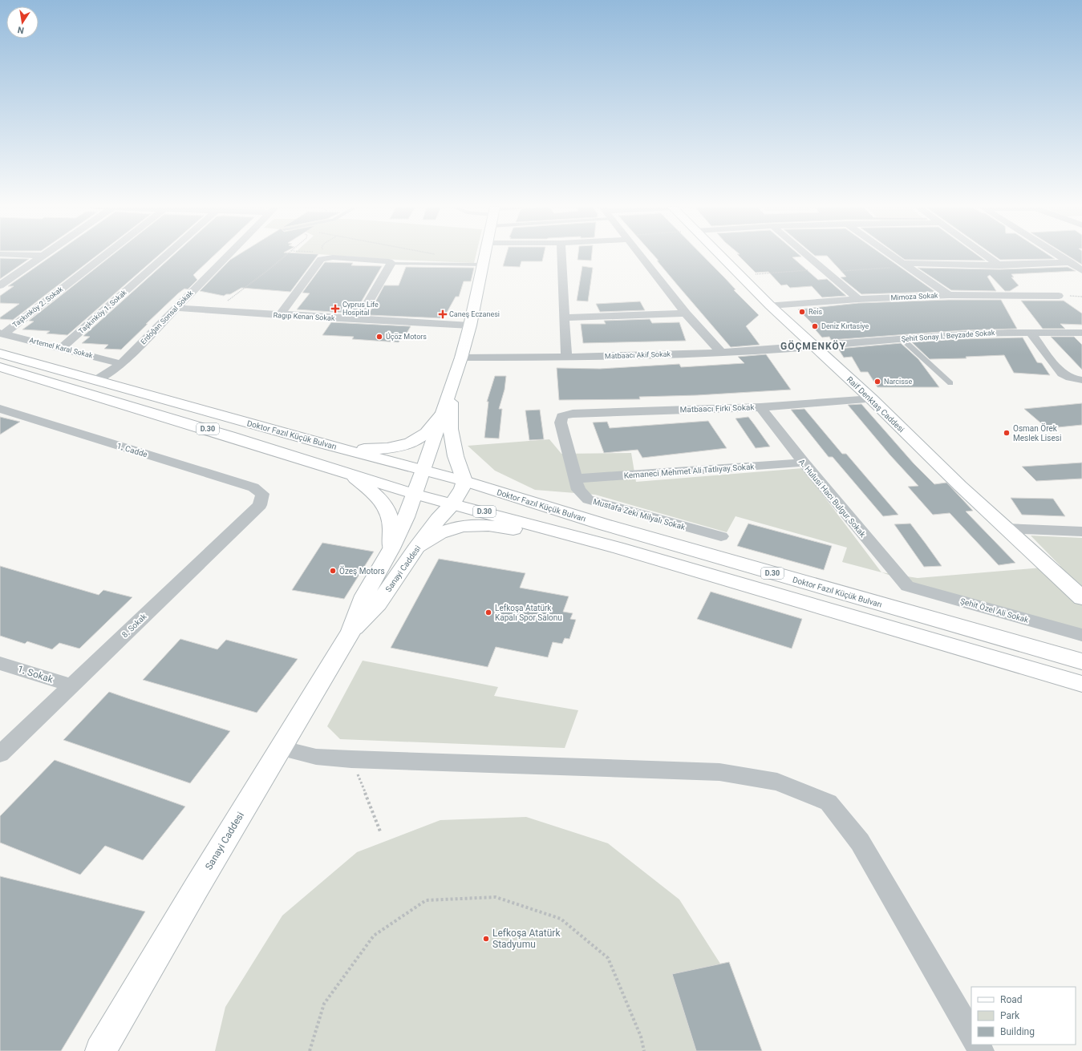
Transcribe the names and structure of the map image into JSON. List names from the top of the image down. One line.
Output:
{"streets":{"main road":["Raif Denktaş Caddesi","D.30","Doktor Fazıl Küçük Bulvarı","Sanayi Caddesi"],"street":["Mimoza Sokak","Taşkınköy 2. Sokak","Taşkınköy 1. Sokak","Ragıp Kenan Sokak","Erdoğan Sonsal Sokak","Şehit Sonay İ. Beyzade Sokak","Artemel Karal Sokak","Matbaacı Akif Sokak","Matbaacı Firkı Sokak","1. Cadde","Kemaneci Mehmet Ali Tatlıyay Sokak","A. Hulusi Hacı Bulgur Sokak","Mustafa Zeki Milyalı Sokak","Şehit Özel Ali Sokak","8. Sokak","1. Sokak"]},"crossings":[["Mimoza Sokak","Raif Denktaş Caddesi"],["Taşkınköy 2. Sokak","Artemel Karal Sokak"],["Taşkınköy 1. Sokak","Artemel Karal Sokak"],["Ragıp Kenan Sokak","Erdoğan Sonsal Sokak"],["Ragıp Kenan Sokak","Sanayi Caddesi"],["Erdoğan Sonsal Sokak","Artemel Karal Sokak"],["Erdoğan Sonsal Sokak","Doktor Fazıl Küçük Bulvarı"],["Şehit Sonay İ. Beyzade Sokak","Matbaacı Akif Sokak"],["Şehit Sonay İ. Beyzade Sokak","Raif Denktaş Caddesi"],["Matbaacı Akif Sokak","Raif Denktaş Caddesi"],["Matbaacı Akif Sokak","Sanayi Caddesi"],["Raif Denktaş Caddesi","Matbaacı Firkı Sokak"],["Matbaacı Firkı Sokak","A. Hulusi Hacı Bulgur Sokak"],["Matbaacı Firkı Sokak","Mustafa Zeki Milyalı Sokak"],["D.30","Doktor Fazıl Küçük Bulvarı"],["D.30","Sanayi Caddesi"],["Doktor Fazıl Küçük Bulvarı","Sanayi Caddesi"],["1. Cadde","8. Sokak"],["Kemaneci Mehmet Ali Tatlıyay Sokak","A. Hulusi Hacı Bulgur Sokak"],["Kemaneci Mehmet Ali Tatlıyay Sokak","Mustafa Zeki Milyalı Sokak"],["A. Hulusi Hacı Bulgur Sokak","Şehit Özel Ali Sokak"],["8. Sokak","1. Sokak"]],"districts":["GÖÇMENKÖY"],"places":{"health":["Cyprus Life Hospital","Caneş Eczanesi"],"other":["Reis","Deniz Kırtasiye","Úçöz Motors","Narcisse","Osman Örek Meslek Lisesi","Özeş Motors","Lefkoşa Atatürk Kapalı Spor Salonu","Lefkoşa Atatürk Stadyumu"]},"legend":["Road","Park","Building"],"north":"bottom"}
